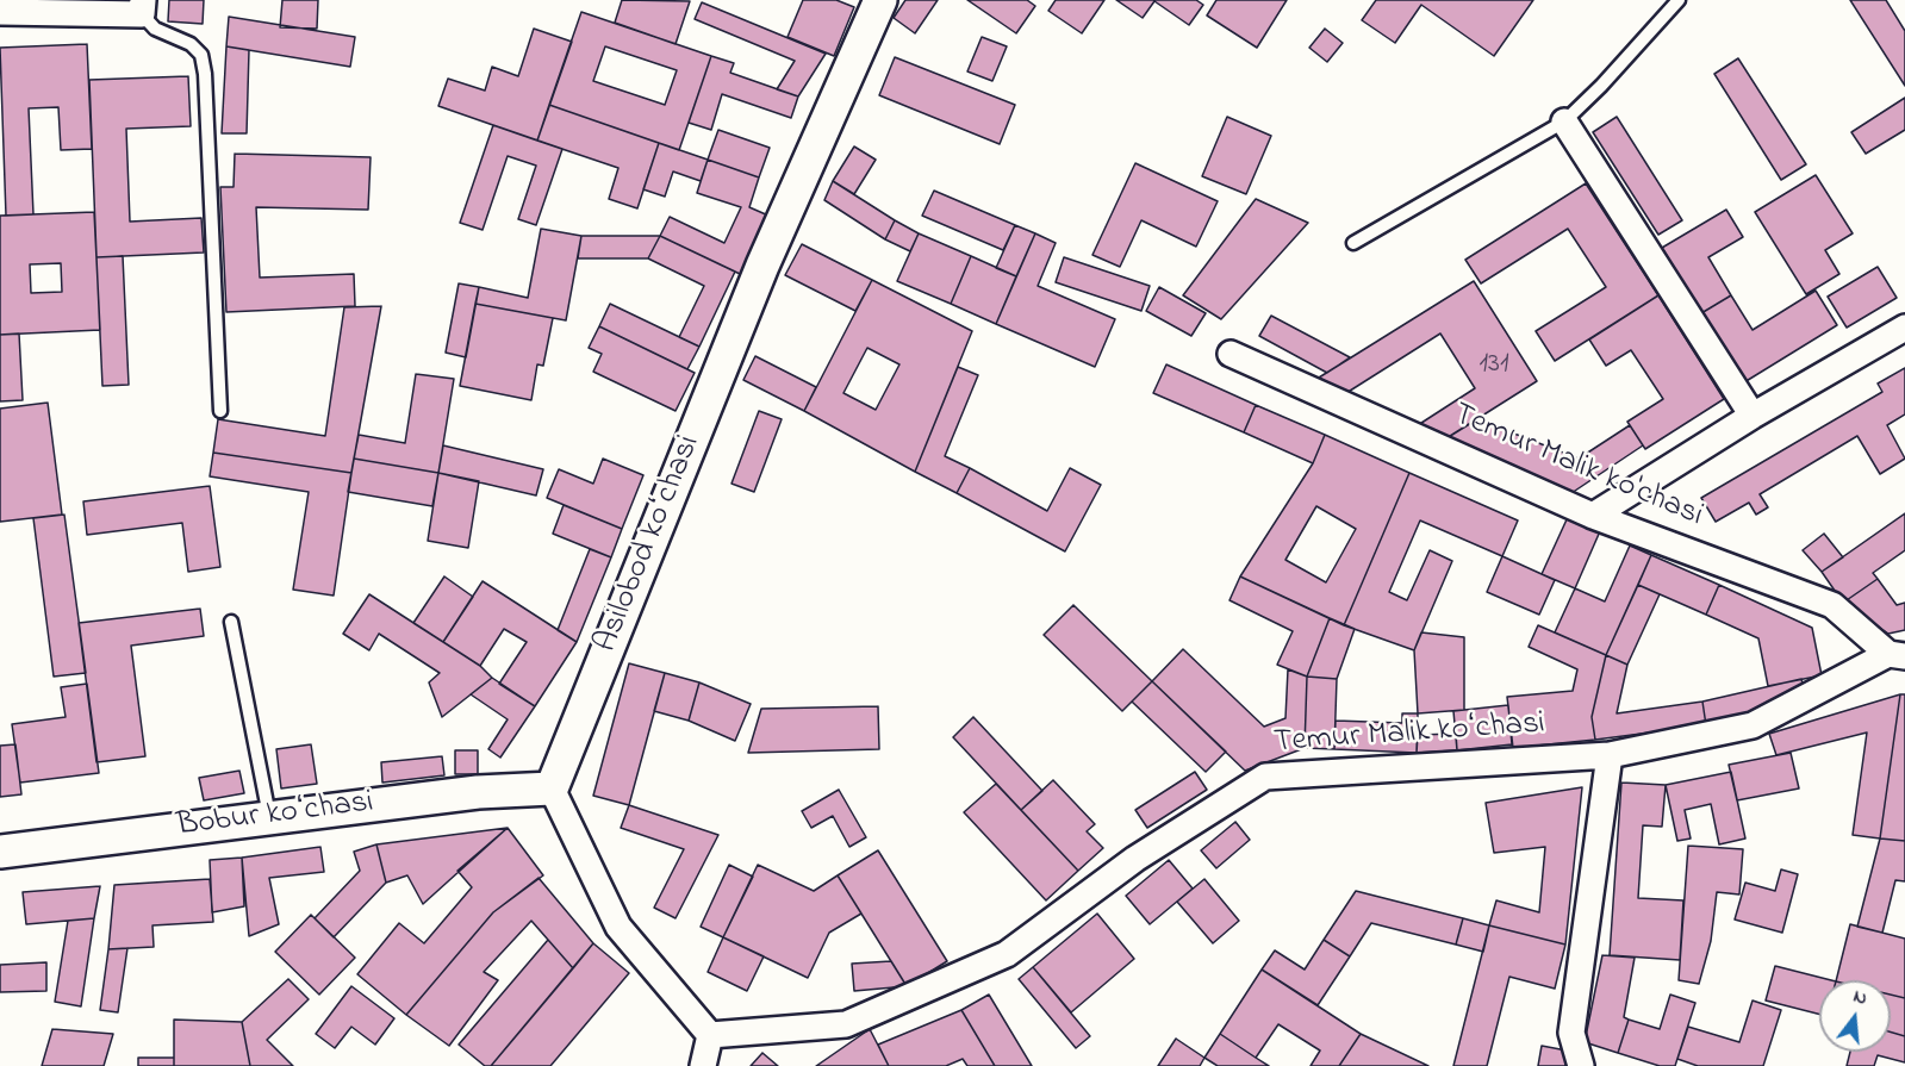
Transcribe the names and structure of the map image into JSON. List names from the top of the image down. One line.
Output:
{"streets":{"street":["Temur Malik ko'chasi","Asilobod koʻchasi","Temur Malik koʻchasi","Bobur koʻchasi"]},"crossings":[["Temur Malik ko'chasi","Temur Malik koʻchasi"],["Asilobod koʻchasi","Bobur koʻchasi"]],"house_numbers":["131"],"north":"top"}
